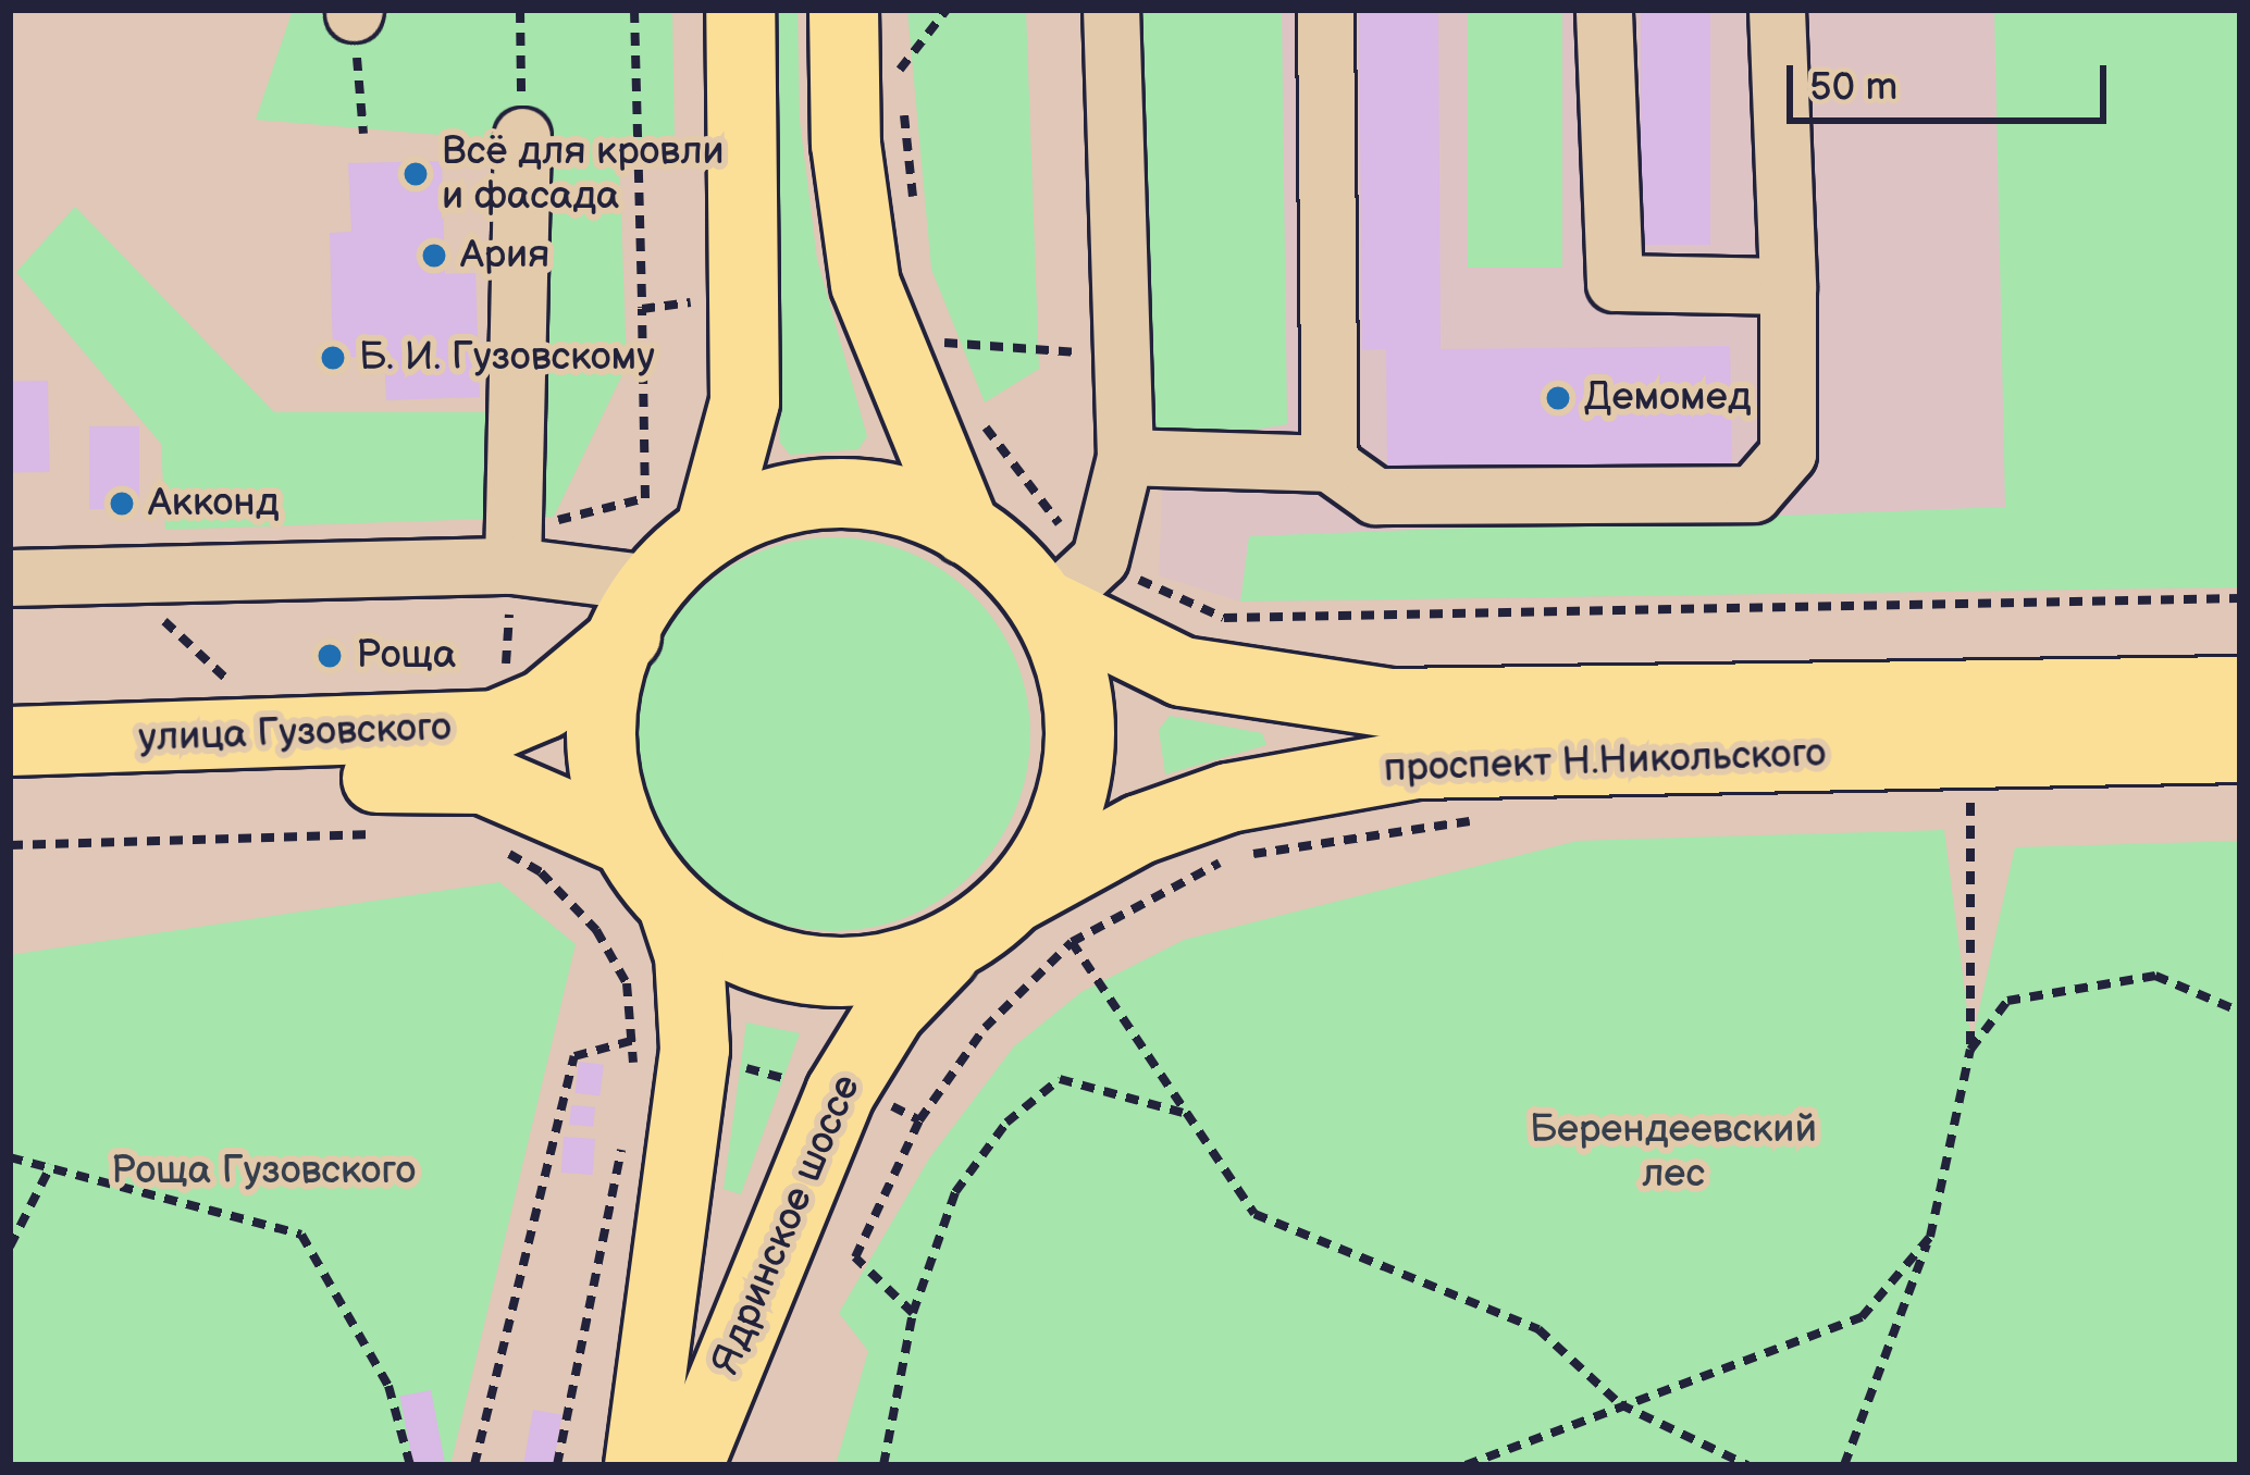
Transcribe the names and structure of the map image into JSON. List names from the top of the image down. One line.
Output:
{"streets":{"main road":["улица Гузовского","проспект Н.Никольского","Ядринское шоссе"]},"crossings":[["проспект Н.Никольского","Ядринское шоссе"]],"parks":["Берендеевский лес","Роща Гузовского"],"places":["Всё для кровли и фасада","Ария","Б. И. Гузовскому","Демомед","Акконд","Роща"],"scale_bar":"50 m"}
